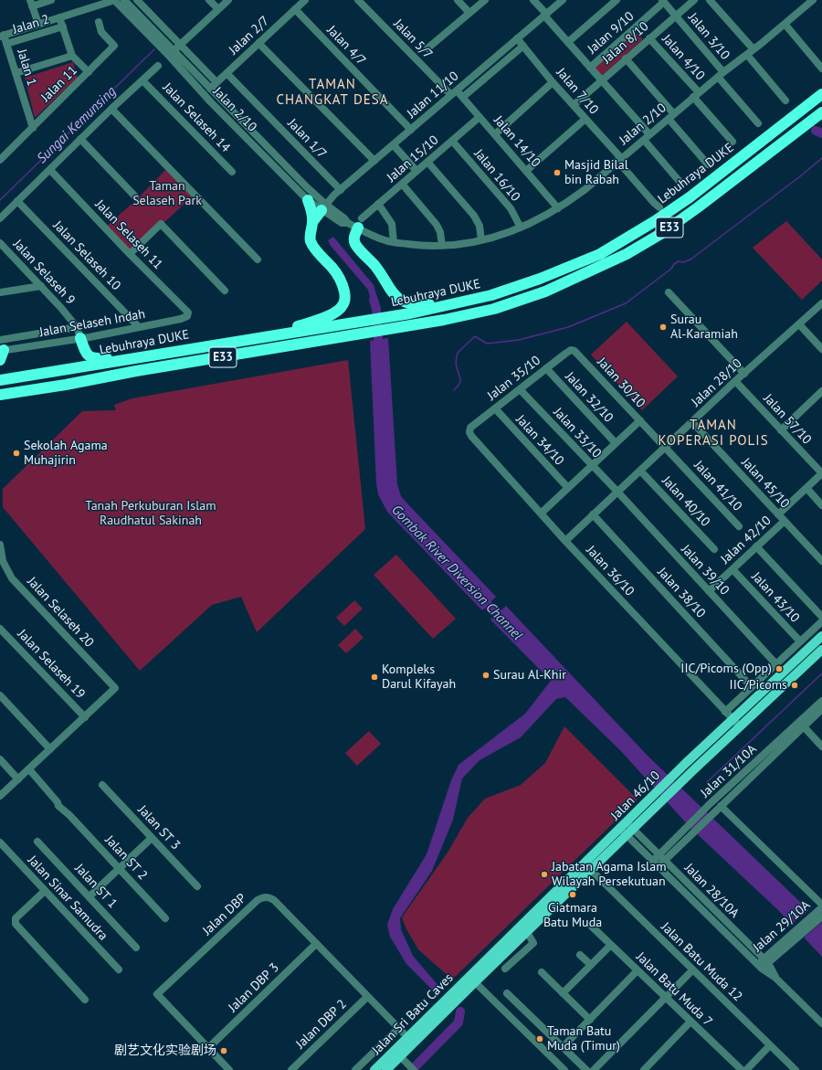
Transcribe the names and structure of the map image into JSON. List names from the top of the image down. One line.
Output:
{"streets":{"highway":["Lebuhraya DUKE","E33"],"main road":["Jalan 46/10","Jalan Sri Batu Caves"],"street":["Jalan 2","Jalan 9/10","Jalan 2/7","Jalan 3/10","Jalan 5/7","Jalan 8/10","Jalan 4/7","Jalan 4/10","Jalan 1","Jalan 11","Jalan 7/10","Jalan 11/10","Jalan 2/10","Jalan Selaseh 14","Jalan 1/7","Jalan 14/10","Jalan 15/10","Jalan 16/10","Jalan Selaseh 11","Jalan Selaseh 10","Jalan Selaseh 9","Jalan Selaseh Indah","Jalan 35/10","Jalan 30/10","Jalan 28/10","Jalan 32/10","Jalan 57/10","Jalan 33/10","Jalan 34/10","Jalan 45/10","Jalan 41/10","Jalan 40/10","Jalan 42/10","Jalan 39/10","Jalan 36/10","Jalan 38/10","Jalan 43/10","Jalan Selaseh 20","Jalan Selaseh 19","Jalan 31/10A","Jalan ST 3","Jalan ST 2","Jalan ST 1","Jalan 28/10A","Jalan Sinar Samudra","Jalan DBP","Jalan 29/10A","Jalan Batu Muda 12","Jalan DBP 3","Jalan Batu Muda 7","Jalan DBP 2"]},"crossings":[["Jalan 2","Jalan 1"],["Jalan 9/10","Jalan 3/10"],["Jalan 2/7","Jalan 4/7"],["Jalan 2/7","Jalan 2/10"],["Jalan 2/7","Jalan 1/7"],["Jalan 3/10","Jalan 8/10"],["Jalan 3/10","Jalan 2/10"],["Jalan 5/7","Jalan 11/10"],["Jalan 5/7","Jalan 14/10"],["Jalan 8/10","Jalan 4/10"],["Jalan 8/10","Jalan 7/10"],["Jalan 4/7","Jalan 11/10"],["Jalan 4/10","Jalan 2/10"],["Jalan 1","Jalan 11"],["Jalan 7/10","Jalan 11/10"],["Jalan 7/10","Jalan 2/10"],["Jalan 11/10","Jalan 2/10"],["Jalan 11/10","Jalan 1/7"],["Jalan 11/10","Jalan 14/10"],["Jalan 2/10","Jalan 14/10"],["Jalan 2/10","Jalan 15/10"],["Jalan 2/10","Jalan 16/10"],["Jalan 14/10","Jalan 15/10"],["Jalan 15/10","Jalan 16/10"],["Jalan Selaseh 11","Jalan Selaseh Indah"],["Jalan Selaseh 10","Jalan Selaseh Indah"],["Jalan Selaseh 9","Jalan Selaseh Indah"],["Jalan 35/10","Jalan 30/10"],["Jalan 35/10","Jalan 32/10"],["Jalan 35/10","Jalan 33/10"],["Jalan 35/10","Jalan 34/10"],["Jalan 35/10","Jalan 36/10"],["Jalan 30/10","Jalan 28/10"],["Jalan 30/10","Jalan 41/10"],["Jalan 28/10","Jalan 57/10"],["Jalan 28/10","Jalan 33/10"],["Jalan 28/10","Jalan 45/10"],["Jalan 28/10","Jalan 41/10"],["Jalan 28/10","Jalan 40/10"],["Jalan 28/10","Jalan 39/10"],["Jalan 28/10","Jalan 36/10"],["Jalan 28/10","Jalan 38/10"],["Jalan 33/10","Jalan 39/10"],["Jalan 45/10","Jalan 42/10"],["Jalan 42/10","Jalan 39/10"],["Jalan 42/10","Jalan 43/10"],["Jalan 36/10","Jalan 46/10"],["Jalan Selaseh 20","Jalan Selaseh 19"],["Jalan 31/10A","Jalan 28/10A"],["Jalan 31/10A","Jalan 29/10A"],["Jalan 46/10","Jalan 28/10A"],["Jalan 46/10","Jalan Batu Muda 12"],["Jalan 46/10","Jalan Sri Batu Caves"],["Jalan 28/10A","Jalan 29/10A"],["Jalan DBP","Jalan DBP 3"],["Jalan DBP","Jalan Sri Batu Caves"],["Jalan DBP","Jalan DBP 2"]],"districts":["TAMAN CHANGKAT DESA","TAMAN KOPERASI POLIS"],"water":["Sungai Kemunsing","Gombak River Diversion Channel"],"parks":["Taman Selaseh Park","Tanah Perkuburan Islam Raudhatul Sakinah"],"places":["Masjid Bilal bin Rabah","Surau Al-Karamiah","Sekolah Agama Muhajirin","IIC/Picoms (Opp)","Surau Al-Khir","Kompleks Darul Kifayah","IIC/Picoms","Jabatan Agama Islam Wilayah Persekutuan","Giatmara Batu Muda","Taman Batu Muda (Timur)","剧艺文化实验剧场"]}
